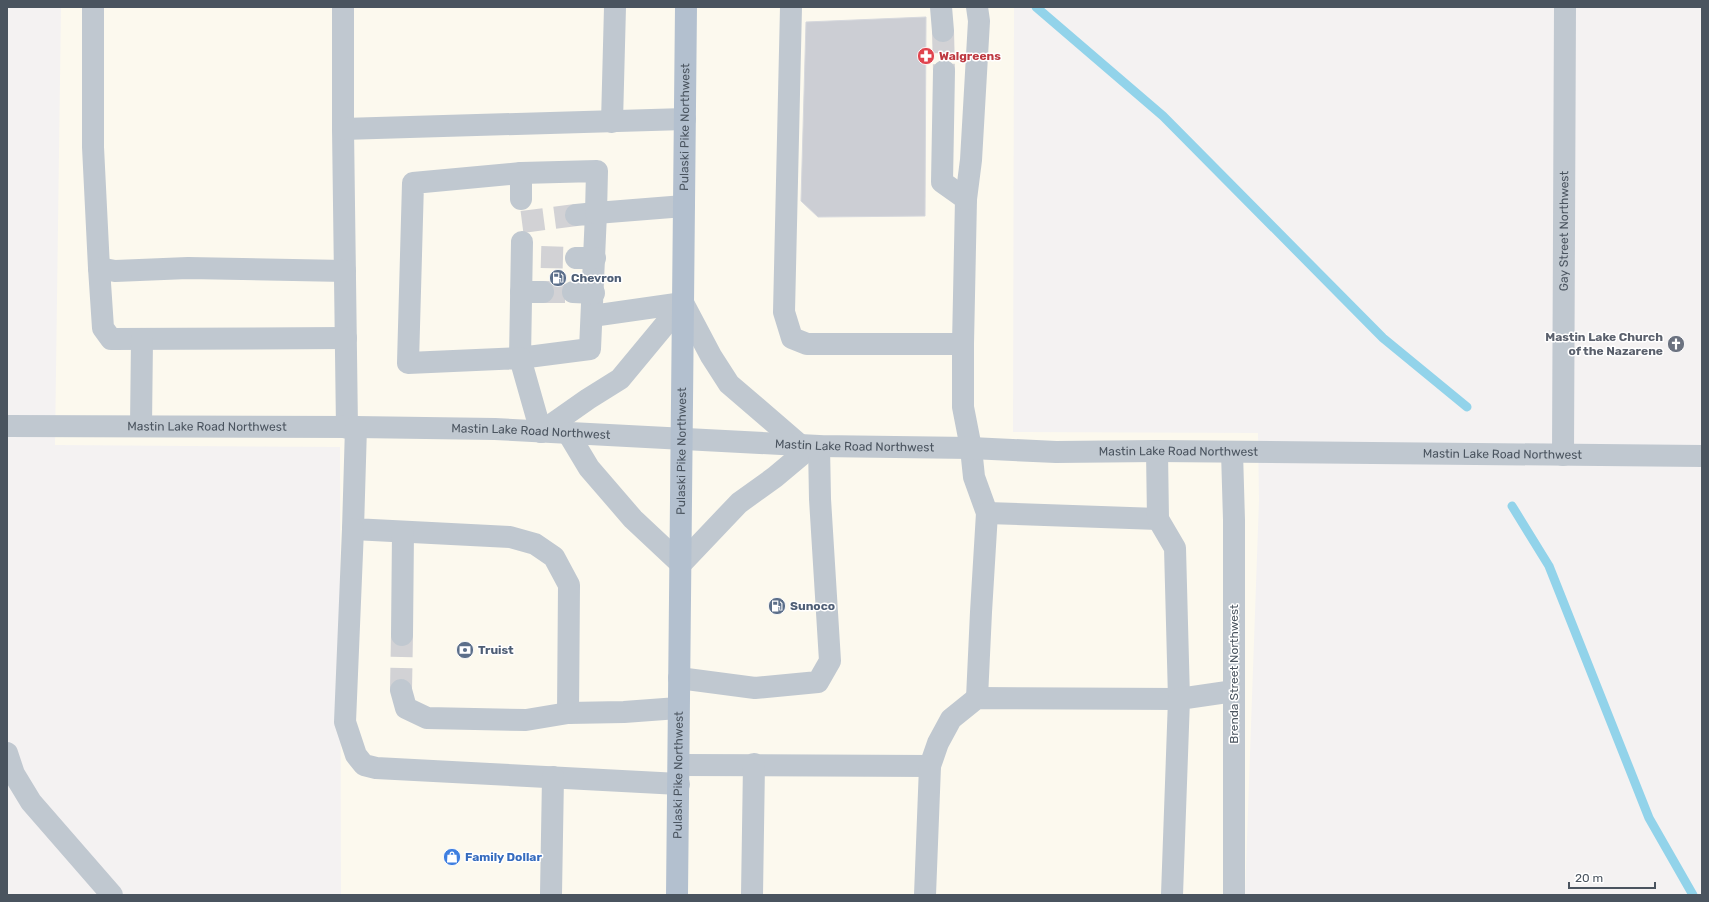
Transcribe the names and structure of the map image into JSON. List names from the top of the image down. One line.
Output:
{"streets":{"main road":["Pulaski Pike Northwest"],"street":["Gay Street Northwest","Mastin Lake Road Northwest","Brenda Street Northwest"]},"crossings":[["Pulaski Pike Northwest","Mastin Lake Road Northwest"],["Gay Street Northwest","Mastin Lake Road Northwest"],["Mastin Lake Road Northwest","Brenda Street Northwest"]],"places":{"pharmacy":["Walgreens"],"fuel station":["Chevron","Sunoco"],"church":["Mastin Lake Church of the Nazarene"],"bank":["Truist"],"shop":["Family Dollar"]},"scale_bar":"20 m"}
